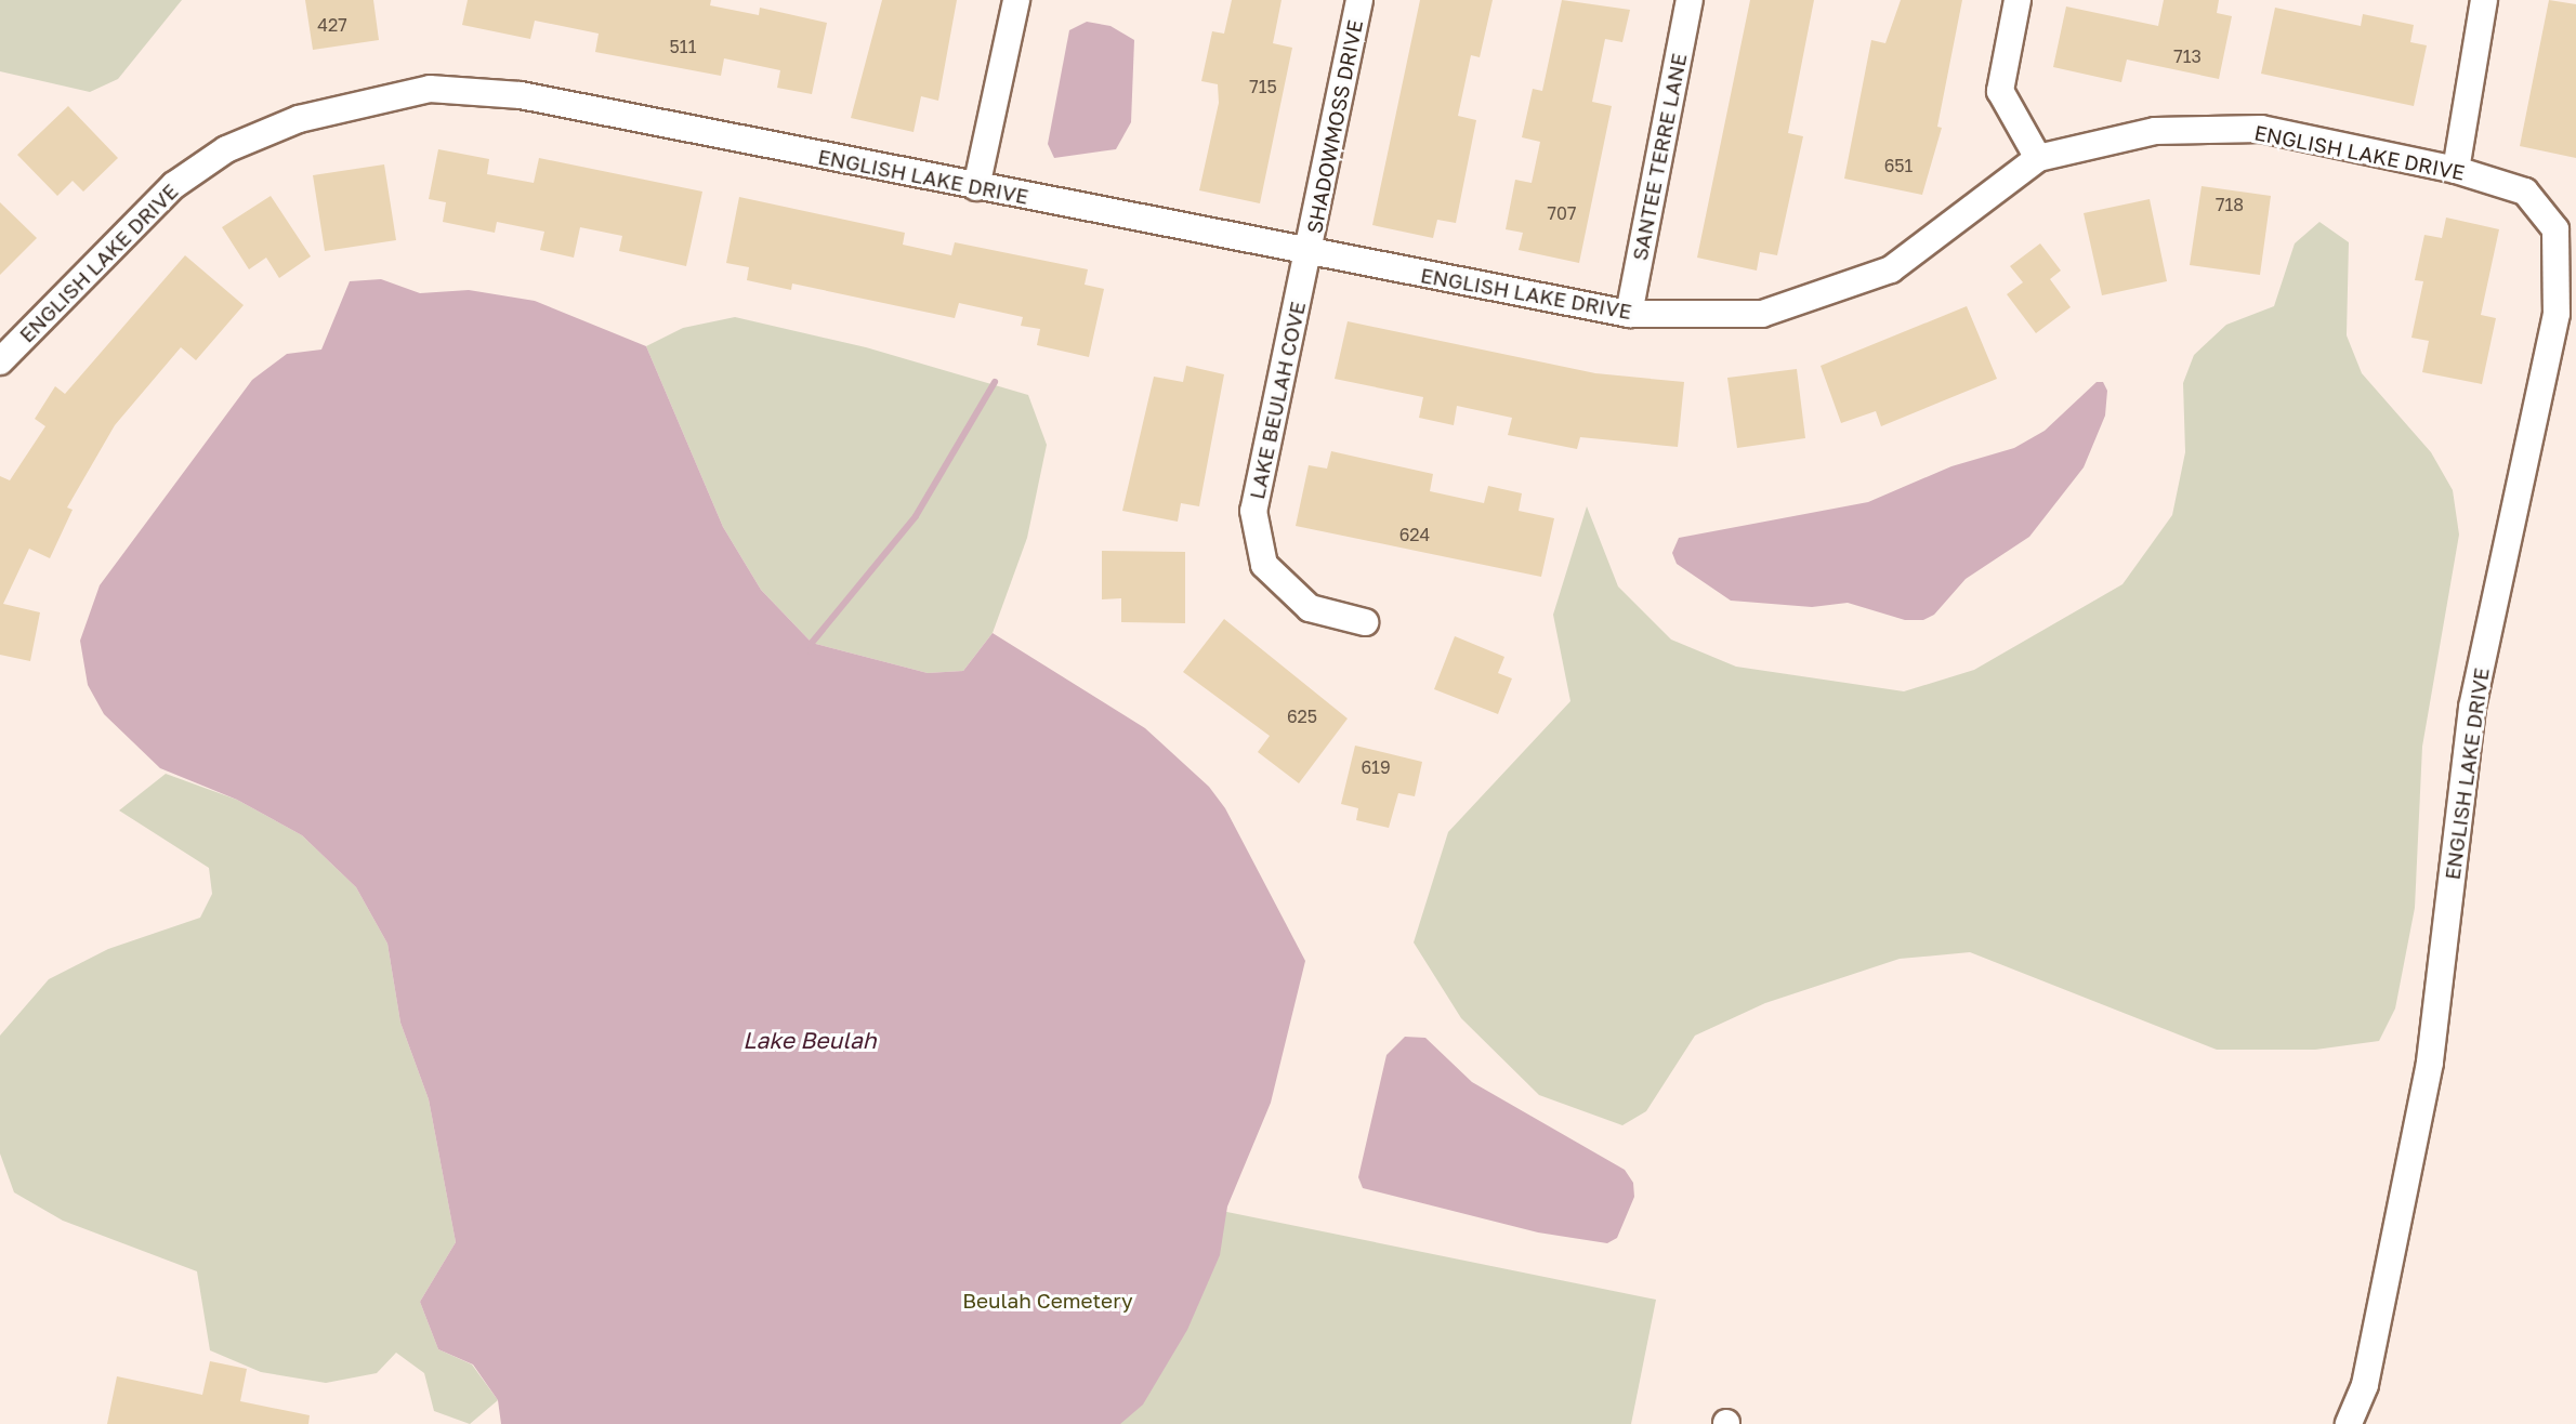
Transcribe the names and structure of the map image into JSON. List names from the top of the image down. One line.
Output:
{"streets":{"street":["SHADOWMOSS DRIVE","ENGLISH LAKE DRIVE","SANTEE TERRE LANE","LAKE BEULAH COVE"]},"crossings":[["SHADOWMOSS DRIVE","ENGLISH LAKE DRIVE"],["SHADOWMOSS DRIVE","LAKE BEULAH COVE"],["ENGLISH LAKE DRIVE","SANTEE TERRE LANE"],["ENGLISH LAKE DRIVE","LAKE BEULAH COVE"]],"water":["Lake Beulah"],"parks":["Beulah Cemetery"],"house_numbers":["427","511","713","715","651","718","707","624","625","619"]}
